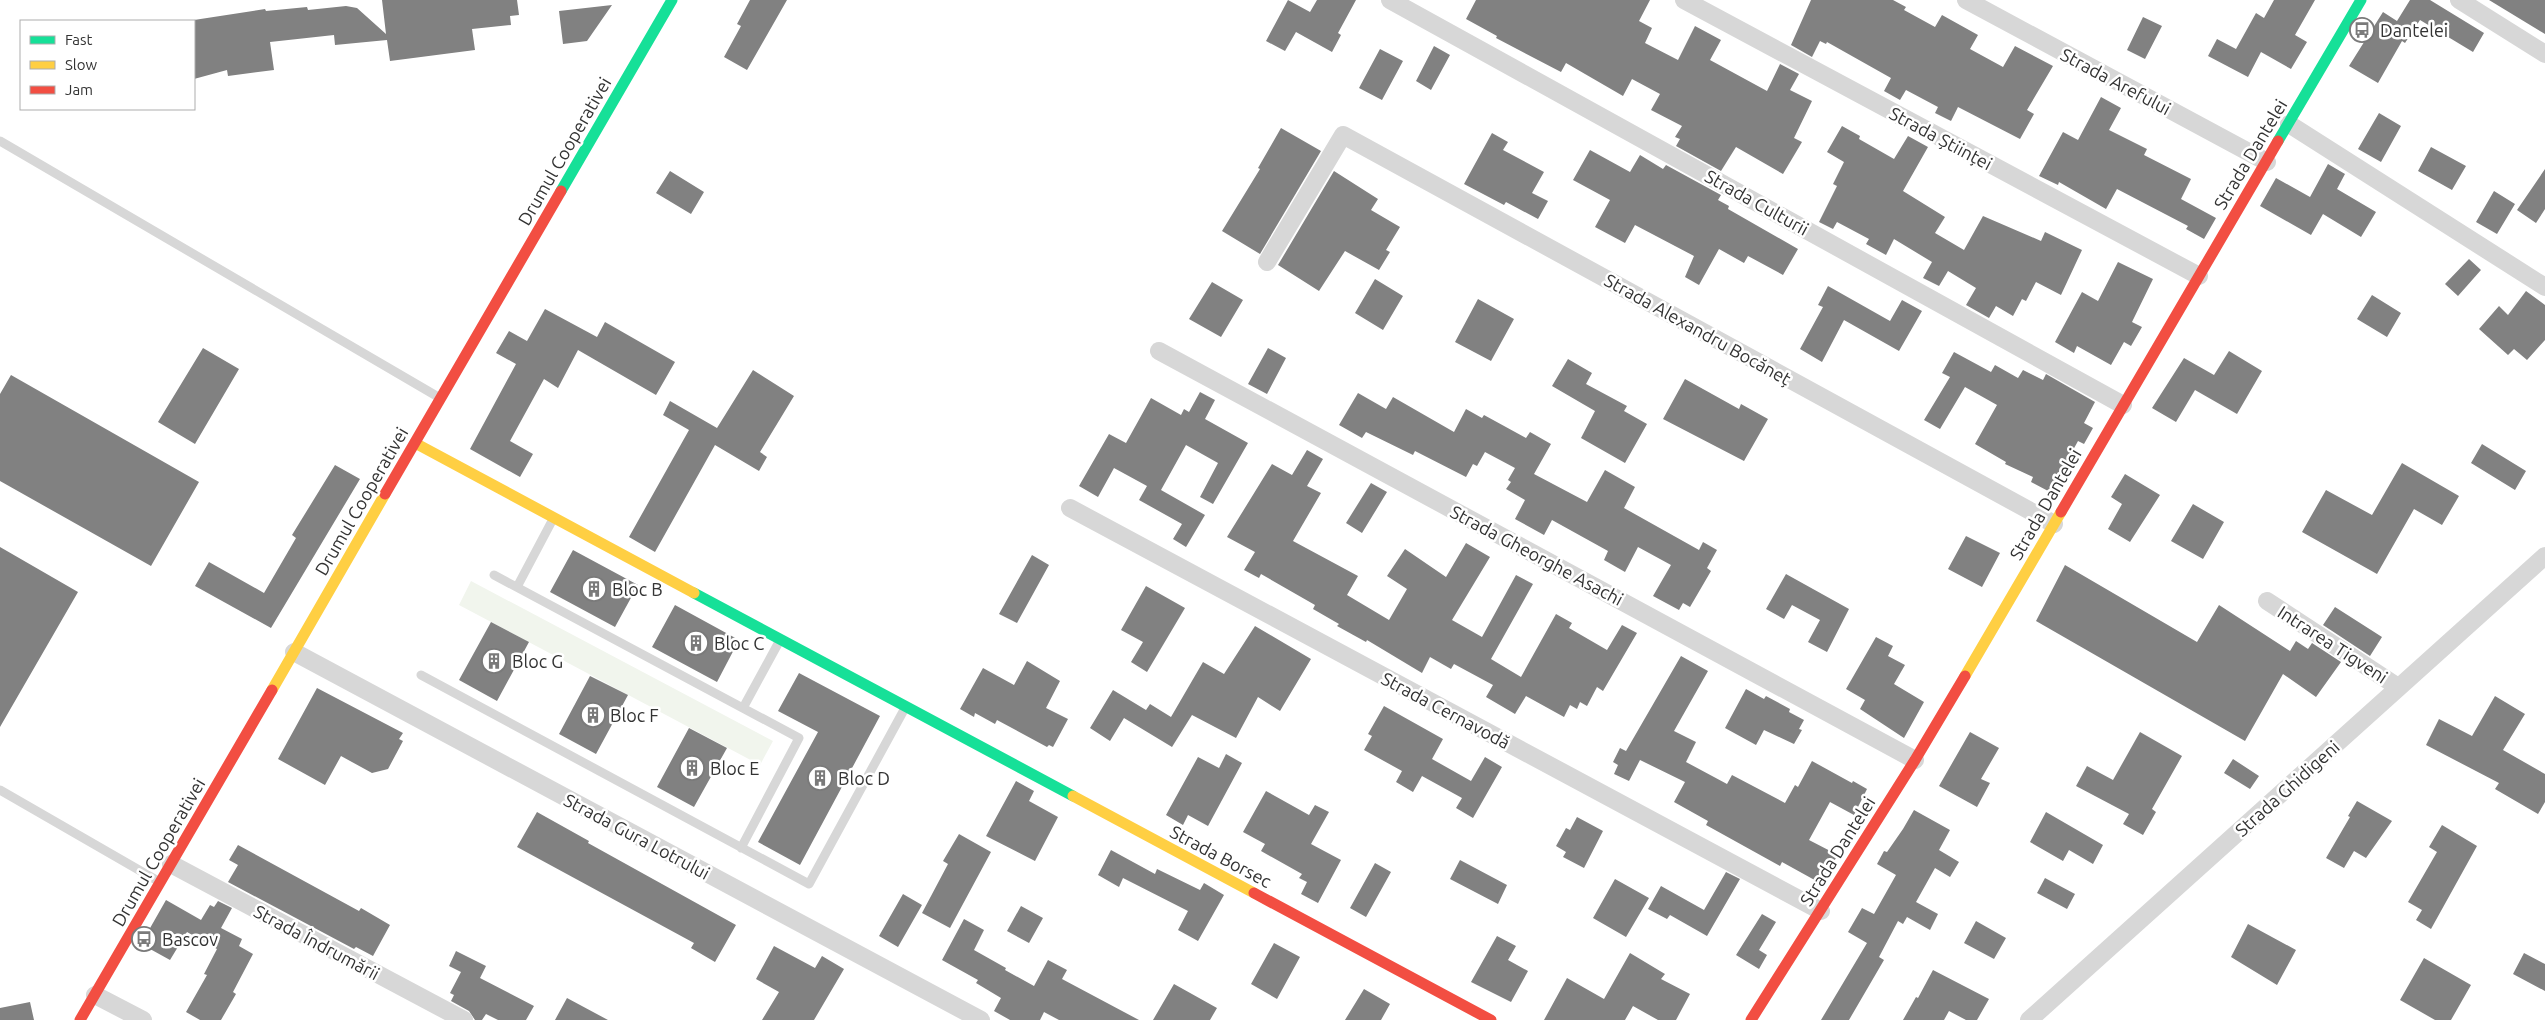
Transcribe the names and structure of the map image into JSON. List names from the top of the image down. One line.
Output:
{"streets":{"street":["Strada Arefului","Strada Științei","Drumul Cooperativei","Strada Dantelei","Strada Culturii","Strada Alexandru Bocăneț","Strada Gheorghe Asachi","Intrarea Tigveni","Strada Cernavodă","Strada Ghidigeni","Strada Gura Lotrului","Strada Borsec","Strada Îndrumării"]},"crossings":[["Strada Arefului","Strada Dantelei"],["Strada Științei","Strada Dantelei"],["Drumul Cooperativei","Strada Gura Lotrului"],["Drumul Cooperativei","Strada Borsec"],["Drumul Cooperativei","Strada Îndrumării"],["Strada Dantelei","Strada Culturii"],["Strada Dantelei","Strada Alexandru Bocăneț"],["Strada Dantelei","Strada Gheorghe Asachi"],["Strada Dantelei","Strada Cernavodă"],["Intrarea Tigveni","Strada Ghidigeni"]],"places":{"bus stop":["Dantelei","Bascov"],"building":["Bloc B","Bloc C","Bloc G","Bloc F","Bloc E","Bloc D"]},"legend":["Fast","Slow","Jam"]}
